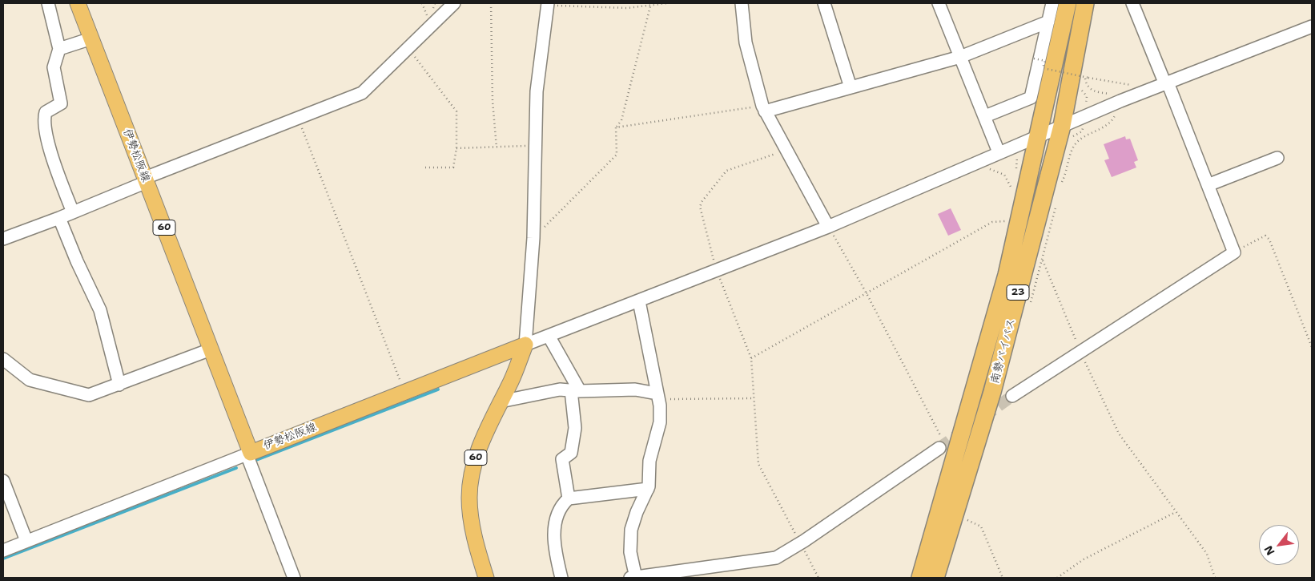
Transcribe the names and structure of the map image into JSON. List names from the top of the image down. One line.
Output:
{"streets":{"highway":["23","南勢バイパス"],"main road":["伊勢松阪線","60"]},"crossings":[["伊勢松阪線","60"]],"north":"bottom left"}
